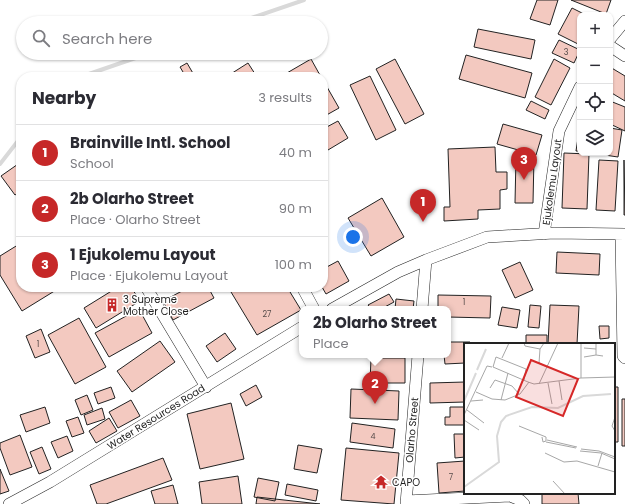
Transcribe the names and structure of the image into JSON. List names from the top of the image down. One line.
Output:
{"streets":{"street":["Ejukolemu Layout","Water Resources Road","Olarho Street"]},"places":{"building":["3 Supreme Mother Close"],"temple":["CAPO"]},"house_numbers":["3","1","27","1","4","7"],"page":{"map_buttons":["+","−"],"search":"Search here","heading":["Nearby","3 results"],"list":[{"mark":"1","name":"Brainville Intl. School","note":"School","value":"40 m"},{"mark":"2","name":"2b Olarho Street","note":"Place · Olarho Street","value":"90 m"},{"mark":"3","name":"1 Ejukolemu Layout","note":"Place · Ejukolemu Layout","value":"100 m"}],"pins":["3","1","2"],"popup":["2b Olarho Street","Place"]}}
